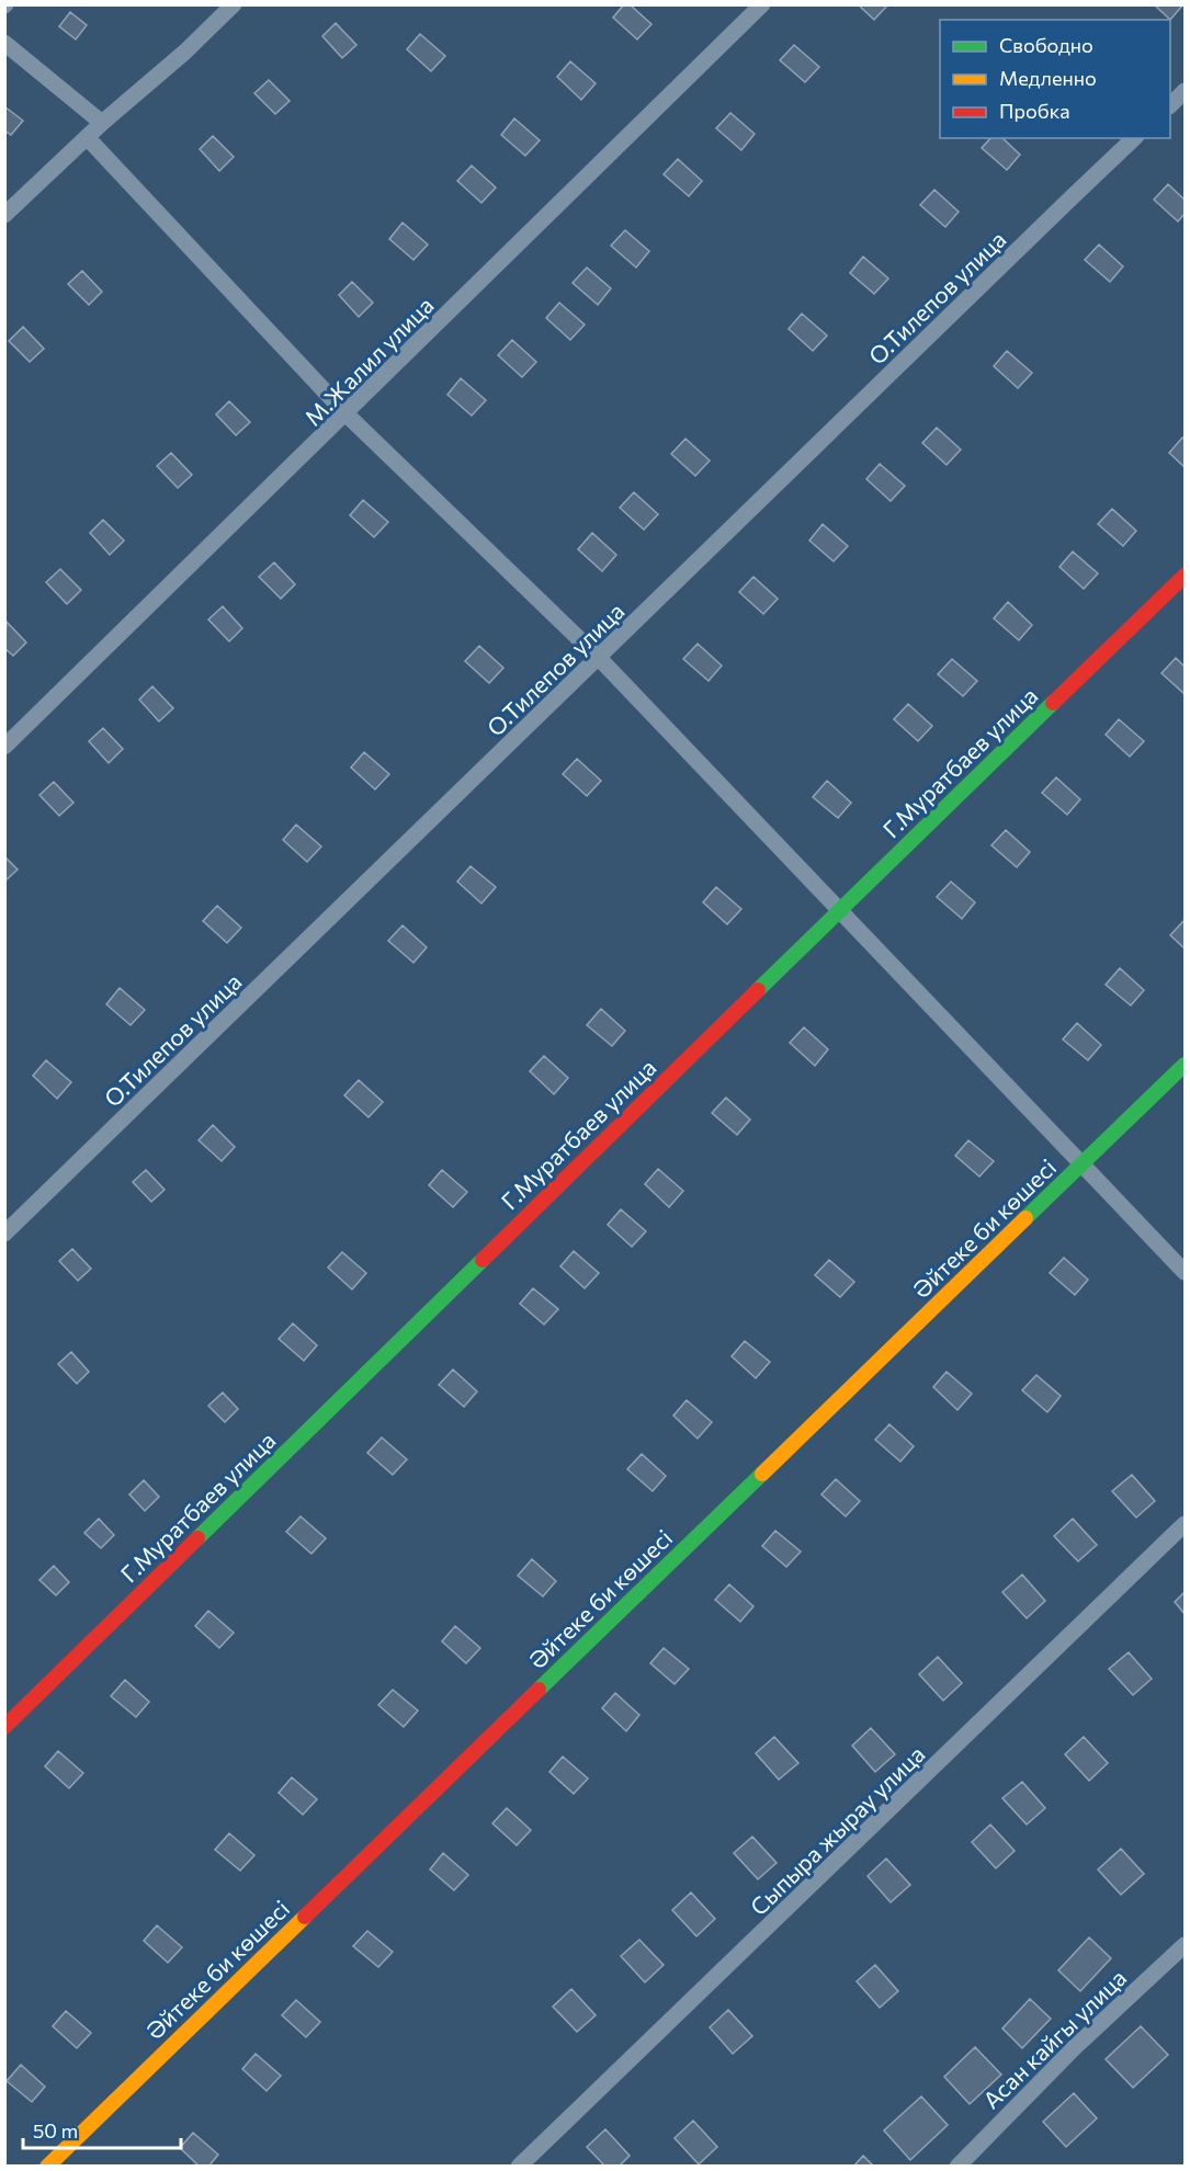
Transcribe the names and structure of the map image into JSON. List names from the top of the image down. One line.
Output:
{"streets":{"street":["О.Тилепов улица","М.Жалил улица","Г.Муратбаев улица","Әйтеке би көшесі","Сыпыра жырау улица","Асан кайгы улица"]},"legend":["Свободно","Медленно","Пробка"],"scale_bar":"50 m"}
